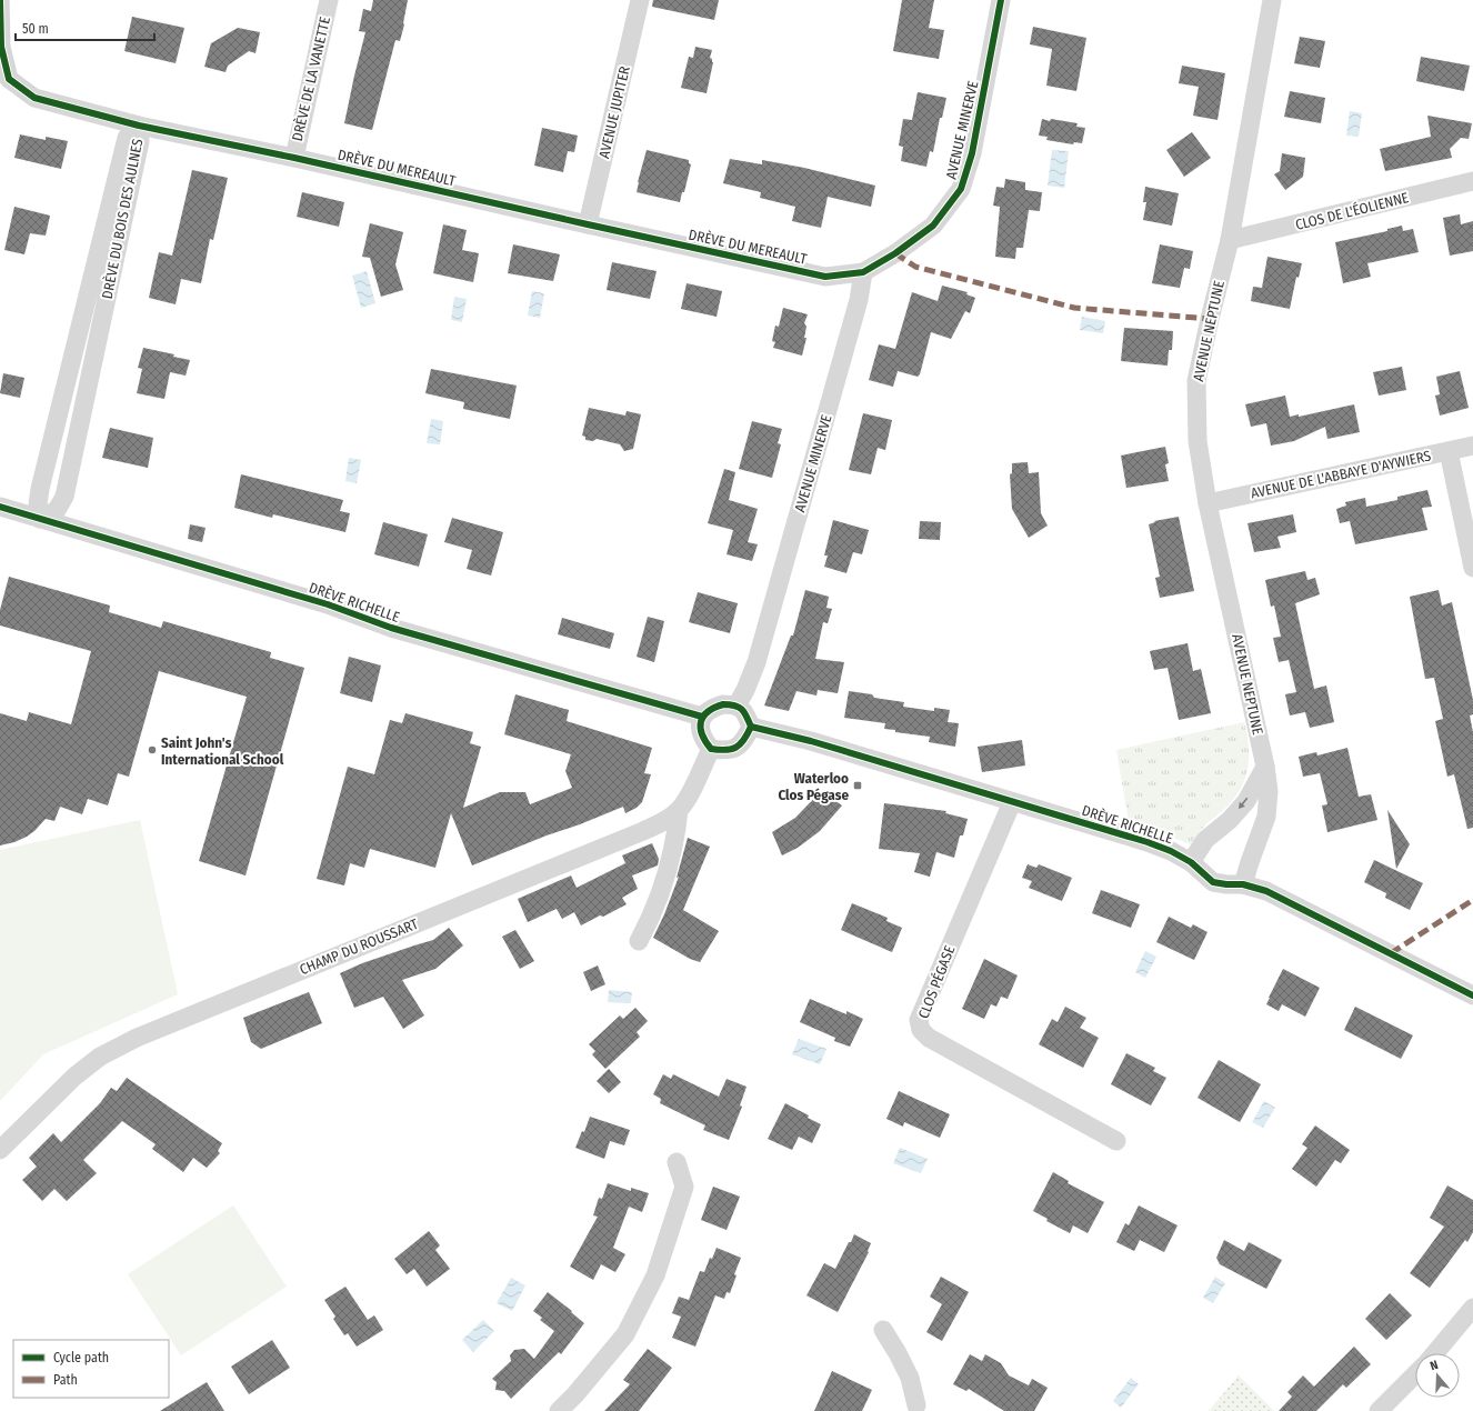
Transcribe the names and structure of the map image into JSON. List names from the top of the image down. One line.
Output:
{"streets":{"street":["DRÈVE DE LA VANETTE","AVENUE JUPITER","AVENUE MINERVE","DRÈVE DU MEREAULT","CLOS DE L'ÉOLIENNE","DRÈVE DU BOIS DES AULNES","AVENUE NEPTUNE","AVENUE DE L'ABBAYE D'AYWIERS","DRÈVE RICHELLE","CHAMP DU ROUSSART","CLOS PÉGASE"]},"crossings":[["DRÈVE DE LA VANETTE","DRÈVE DU MEREAULT"],["AVENUE JUPITER","DRÈVE DU MEREAULT"],["AVENUE MINERVE","DRÈVE DU MEREAULT"],["AVENUE MINERVE","DRÈVE RICHELLE"],["AVENUE MINERVE","CHAMP DU ROUSSART"],["DRÈVE DU MEREAULT","DRÈVE DU BOIS DES AULNES"],["CLOS DE L'ÉOLIENNE","AVENUE NEPTUNE"],["DRÈVE DU BOIS DES AULNES","DRÈVE RICHELLE"],["AVENUE NEPTUNE","AVENUE DE L'ABBAYE D'AYWIERS"],["AVENUE NEPTUNE","DRÈVE RICHELLE"],["DRÈVE RICHELLE","CHAMP DU ROUSSART"],["DRÈVE RICHELLE","CLOS PÉGASE"]],"places":{"other":["Saint John's International School"],"transit":["Waterloo Clos Pégase"]},"legend":["Cycle path","Path"],"scale_bar":"50 m","north":"top"}
